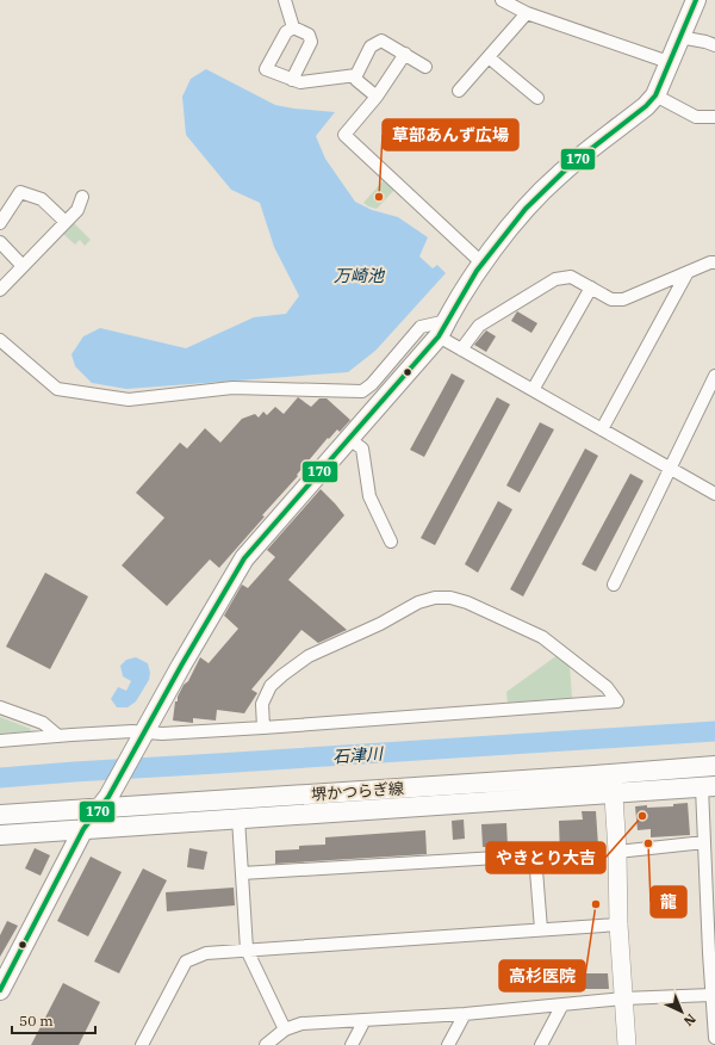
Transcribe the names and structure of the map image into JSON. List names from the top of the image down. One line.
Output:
{"streets":{"main road":["堺かつらぎ線"]},"water":["万崎池","石津川"],"places":["草部あんず広場","やきとり大吉","龍","高杉医院"],"lines":["transit line 170"],"scale_bar":"50 m","north":"bottom right"}
